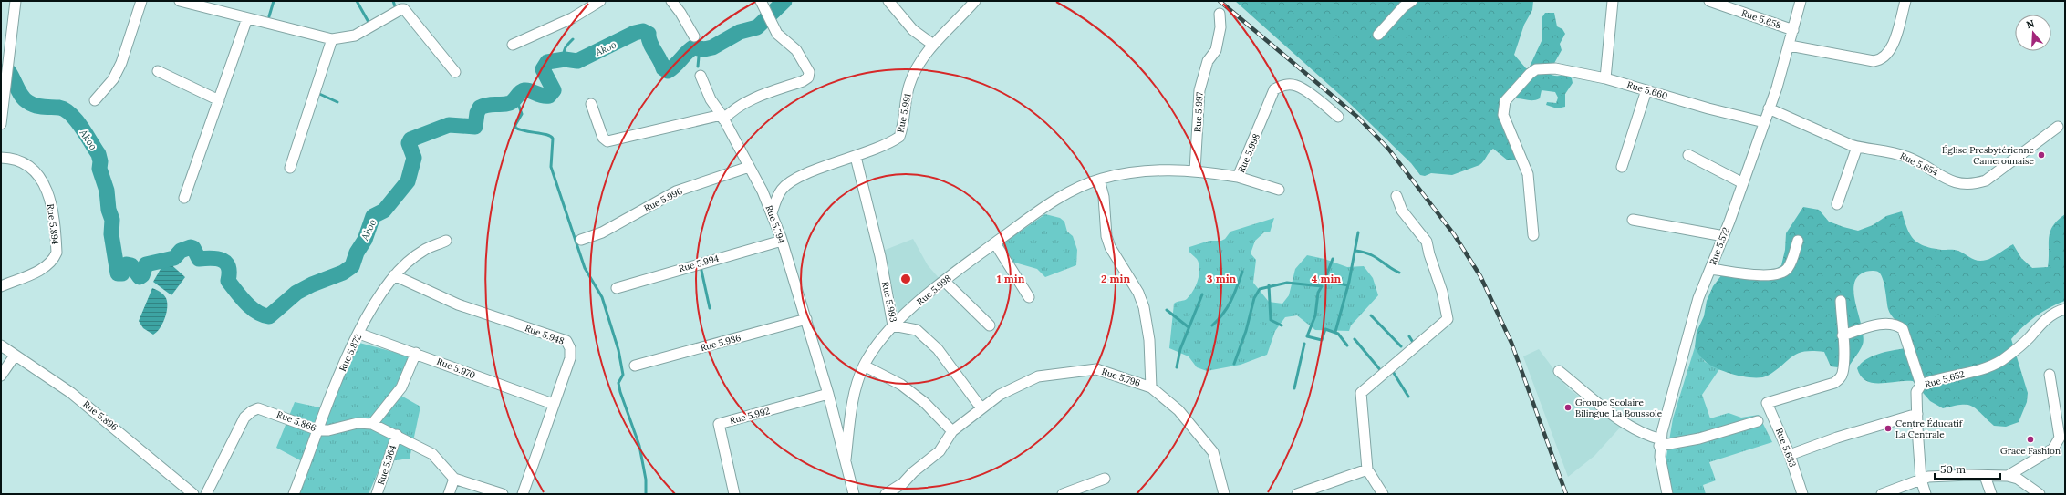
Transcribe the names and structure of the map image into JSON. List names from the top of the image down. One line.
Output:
{"streets":{"street":["Rue 5.658","Rue 5.660","Rue 5.997","Rue 5.991","Rue 5.998","Rue 5.654","Rue 5.996","Rue 5.894","Rue 5.794","Rue 5.572","Rue 5.994","Rue 5.993","Rue 5.948","Rue 5.986","Rue 5.872","Rue 5.970","Rue 5.796","Rue 5.652","Rue 5.896","Rue 5.992","Rue 5.866","Rue 5.683","Rue 5.964"]},"crossings":[["Rue 5.658","Rue 5.572"],["Rue 5.660","Rue 5.572"],["Rue 5.997","Rue 5.998"],["Rue 5.991","Rue 5.794"],["Rue 5.991","Rue 5.993"],["Rue 5.998","Rue 5.794"],["Rue 5.998","Rue 5.993"],["Rue 5.654","Rue 5.572"],["Rue 5.996","Rue 5.794"],["Rue 5.794","Rue 5.994"],["Rue 5.794","Rue 5.986"],["Rue 5.794","Rue 5.992"],["Rue 5.993","Rue 5.796"],["Rue 5.948","Rue 5.872"],["Rue 5.948","Rue 5.970"],["Rue 5.872","Rue 5.970"],["Rue 5.872","Rue 5.866"],["Rue 5.866","Rue 5.964"]],"water":["Akoo"],"places":["Église Presbytérienne Camerounaise","Groupe Scolaire Bilingue La Boussole","Centre Éducatif La Centrale","Grace Fashion"],"scale_bar":"50 m","north":"top","rings":["1 min","2 min","3 min","4 min"]}
